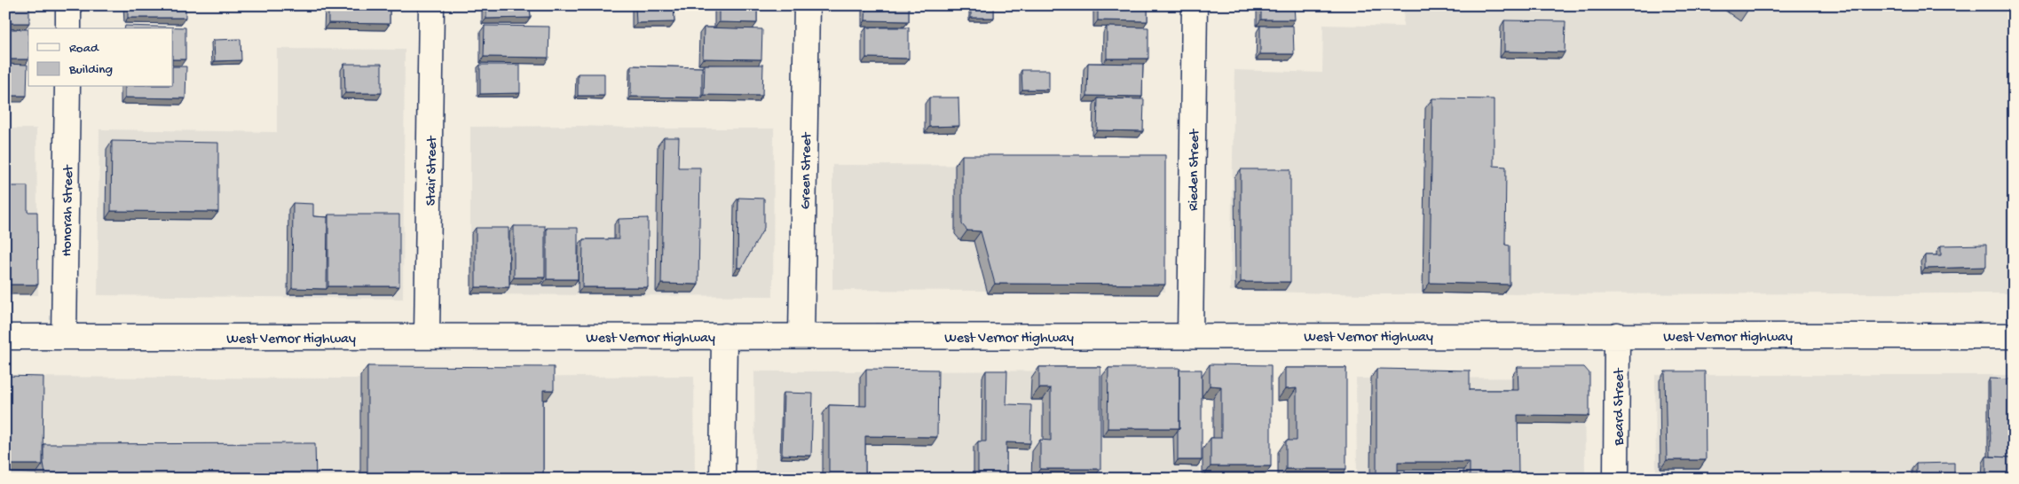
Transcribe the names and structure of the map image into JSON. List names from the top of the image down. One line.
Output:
{"streets":{"street":["Rieden Street","Stair Street","Green Street","Honorah Street","West Vernor Highway","Beard Street"]},"crossings":[["Rieden Street","West Vernor Highway"],["Stair Street","West Vernor Highway"],["Green Street","West Vernor Highway"],["Honorah Street","West Vernor Highway"],["West Vernor Highway","Beard Street"]],"legend":["Road","Building"]}
